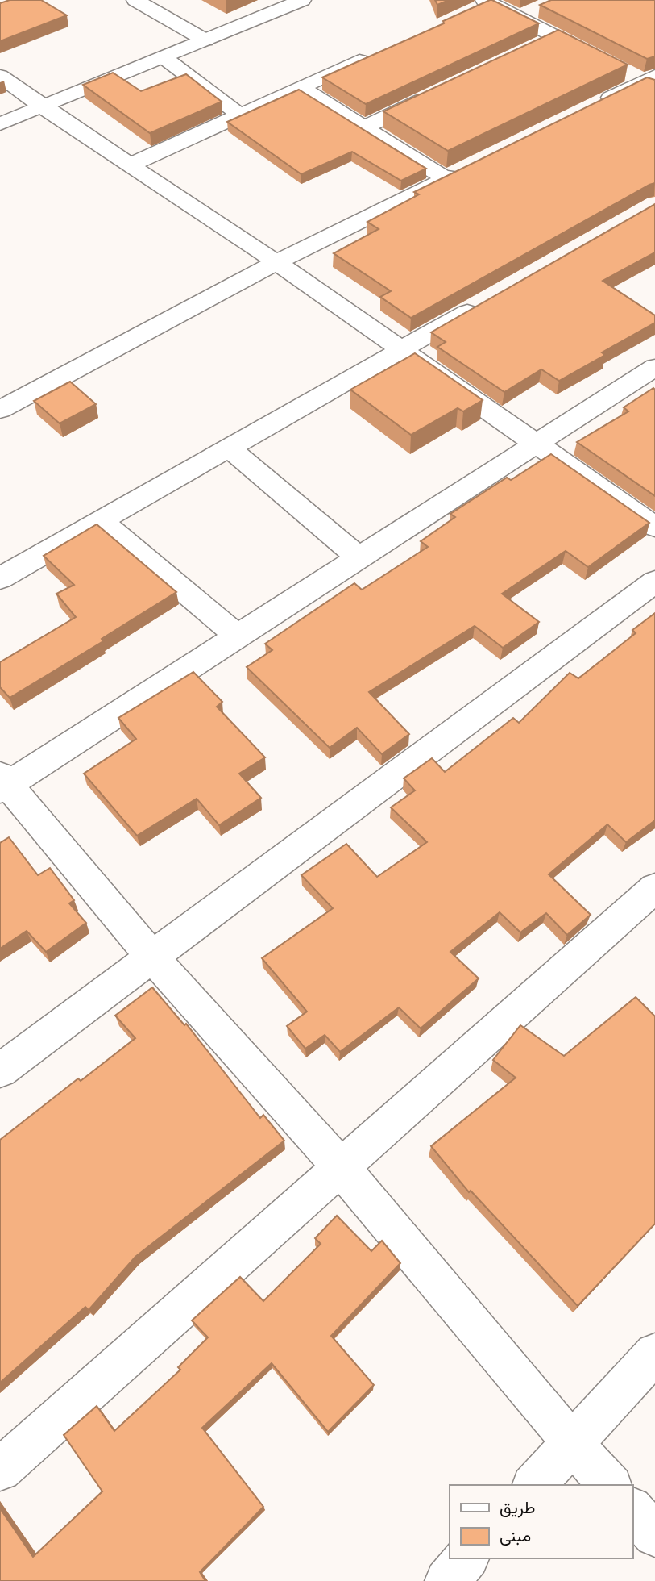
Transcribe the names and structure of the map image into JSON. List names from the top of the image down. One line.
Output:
{"legend":["طريق","مبنى"]}
